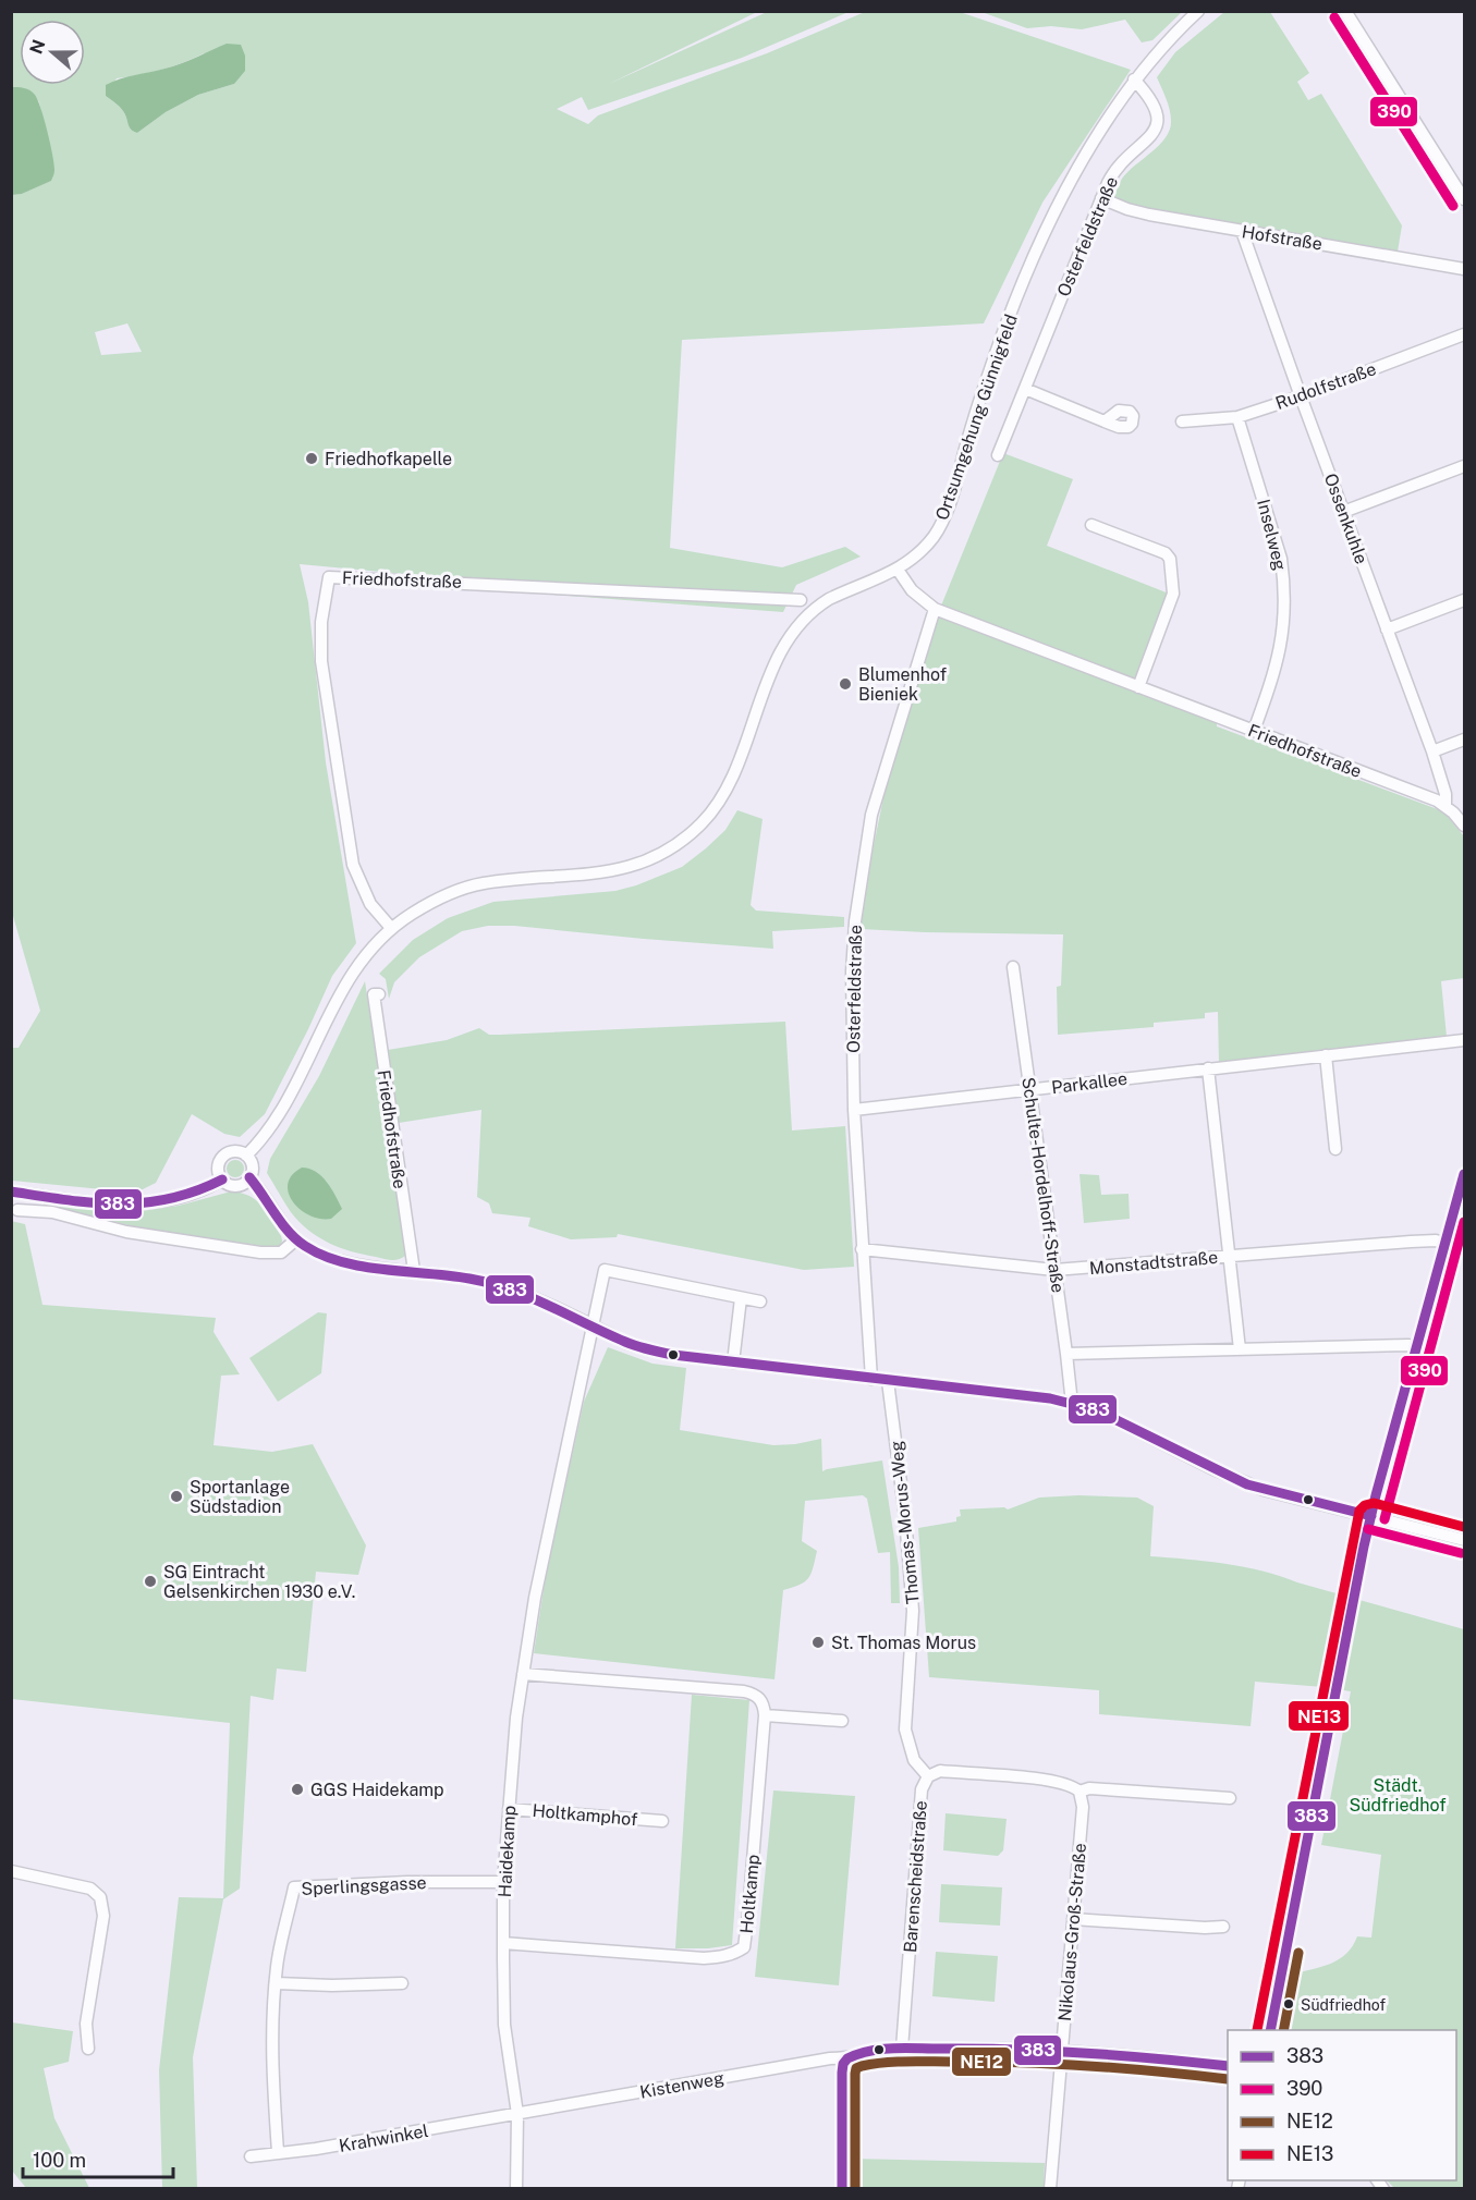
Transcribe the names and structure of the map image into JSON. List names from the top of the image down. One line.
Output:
{"streets":{"street":["Osterfeldstraße","Hofstraße","Rudolfstraße","Ortsumgehung Günnigfeld","Ossenkuhle","Inselweg","Friedhofstraße","Parkallee","Schulte-Hordelhoff-Straße","Monstadtstraße","Thomas-Morus-Weg","Holtkamphof","Haidekamp","Barenscheidstraße","Sperlingsgasse","Holtkamp","Nikolaus-Groß-Straße","Kistenweg","Krahwinkel"]},"crossings":[["Osterfeldstraße","Hofstraße"],["Osterfeldstraße","Ortsumgehung Günnigfeld"],["Osterfeldstraße","Friedhofstraße"],["Osterfeldstraße","Parkallee"],["Osterfeldstraße","Monstadtstraße"],["Hofstraße","Ossenkuhle"],["Rudolfstraße","Ossenkuhle"],["Rudolfstraße","Inselweg"],["Ortsumgehung Günnigfeld","Friedhofstraße"],["Ossenkuhle","Friedhofstraße"],["Inselweg","Friedhofstraße"],["Parkallee","Schulte-Hordelhoff-Straße"],["Schulte-Hordelhoff-Straße","Monstadtstraße"],["Thomas-Morus-Weg","Barenscheidstraße"],["Holtkamphof","Haidekamp"],["Haidekamp","Sperlingsgasse"],["Haidekamp","Holtkamp"],["Haidekamp","Kistenweg"],["Haidekamp","Krahwinkel"],["Barenscheidstraße","Nikolaus-Groß-Straße"],["Barenscheidstraße","Kistenweg"],["Sperlingsgasse","Krahwinkel"],["Nikolaus-Groß-Straße","Kistenweg"],["Kistenweg","Krahwinkel"]],"parks":["Städt. Südfriedhof"],"places":["Friedhofkapelle","Blumenhof Bieniek","Sportanlage Südstadion","SG Eintracht Gelsenkirchen 1930 e.V.","St. Thomas Morus","GGS Haidekamp","Südfriedhof"],"lines":["transit line 390","transit line 383","transit line NE13","transit line NE12"],"legend":["383","390","NE12","NE13"],"scale_bar":"100 m","north":"left"}
